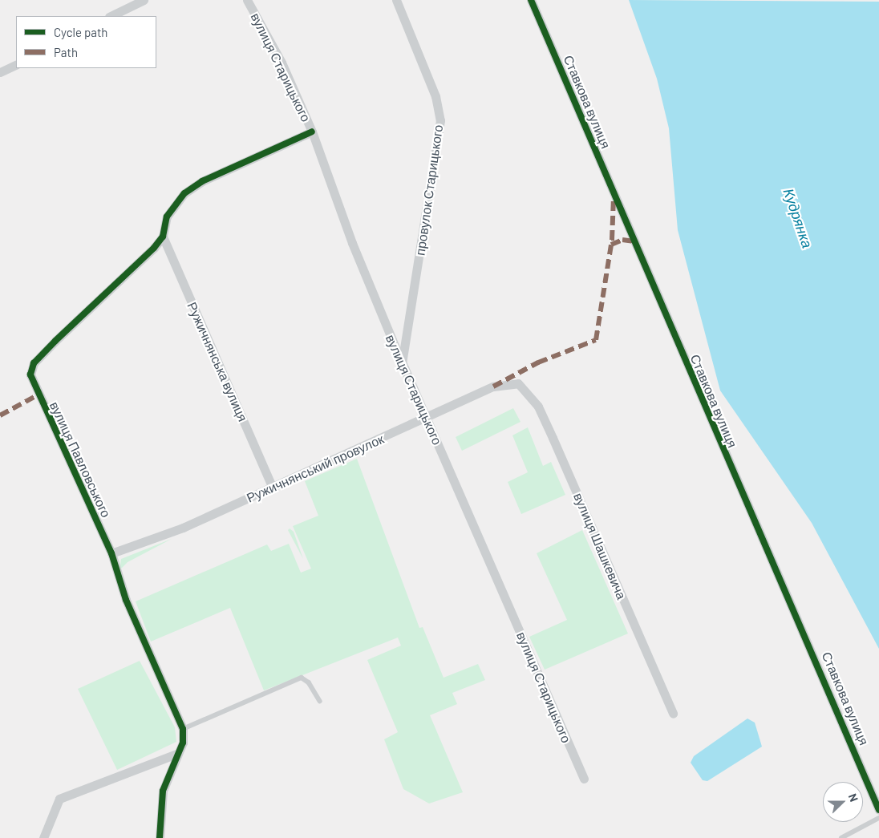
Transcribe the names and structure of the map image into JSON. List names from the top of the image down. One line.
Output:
{"streets":{"street":["вулиця Старицького","Ставкова вулиця","провулок Старицького","Ружичнянська вулиця","вулиця Павловського","Ружичнянський провулок","вулиця Шашкевича"]},"crossings":[["вулиця Старицького","провулок Старицького"],["вулиця Старицького","Ружичнянський провулок"],["Ружичнянська вулиця","вулиця Павловського"],["Ружичнянська вулиця","Ружичнянський провулок"],["вулиця Павловського","Ружичнянський провулок"],["Ружичнянський провулок","вулиця Шашкевича"]],"water":["Кудрянка"],"legend":["Cycle path","Path"],"north":"right"}
